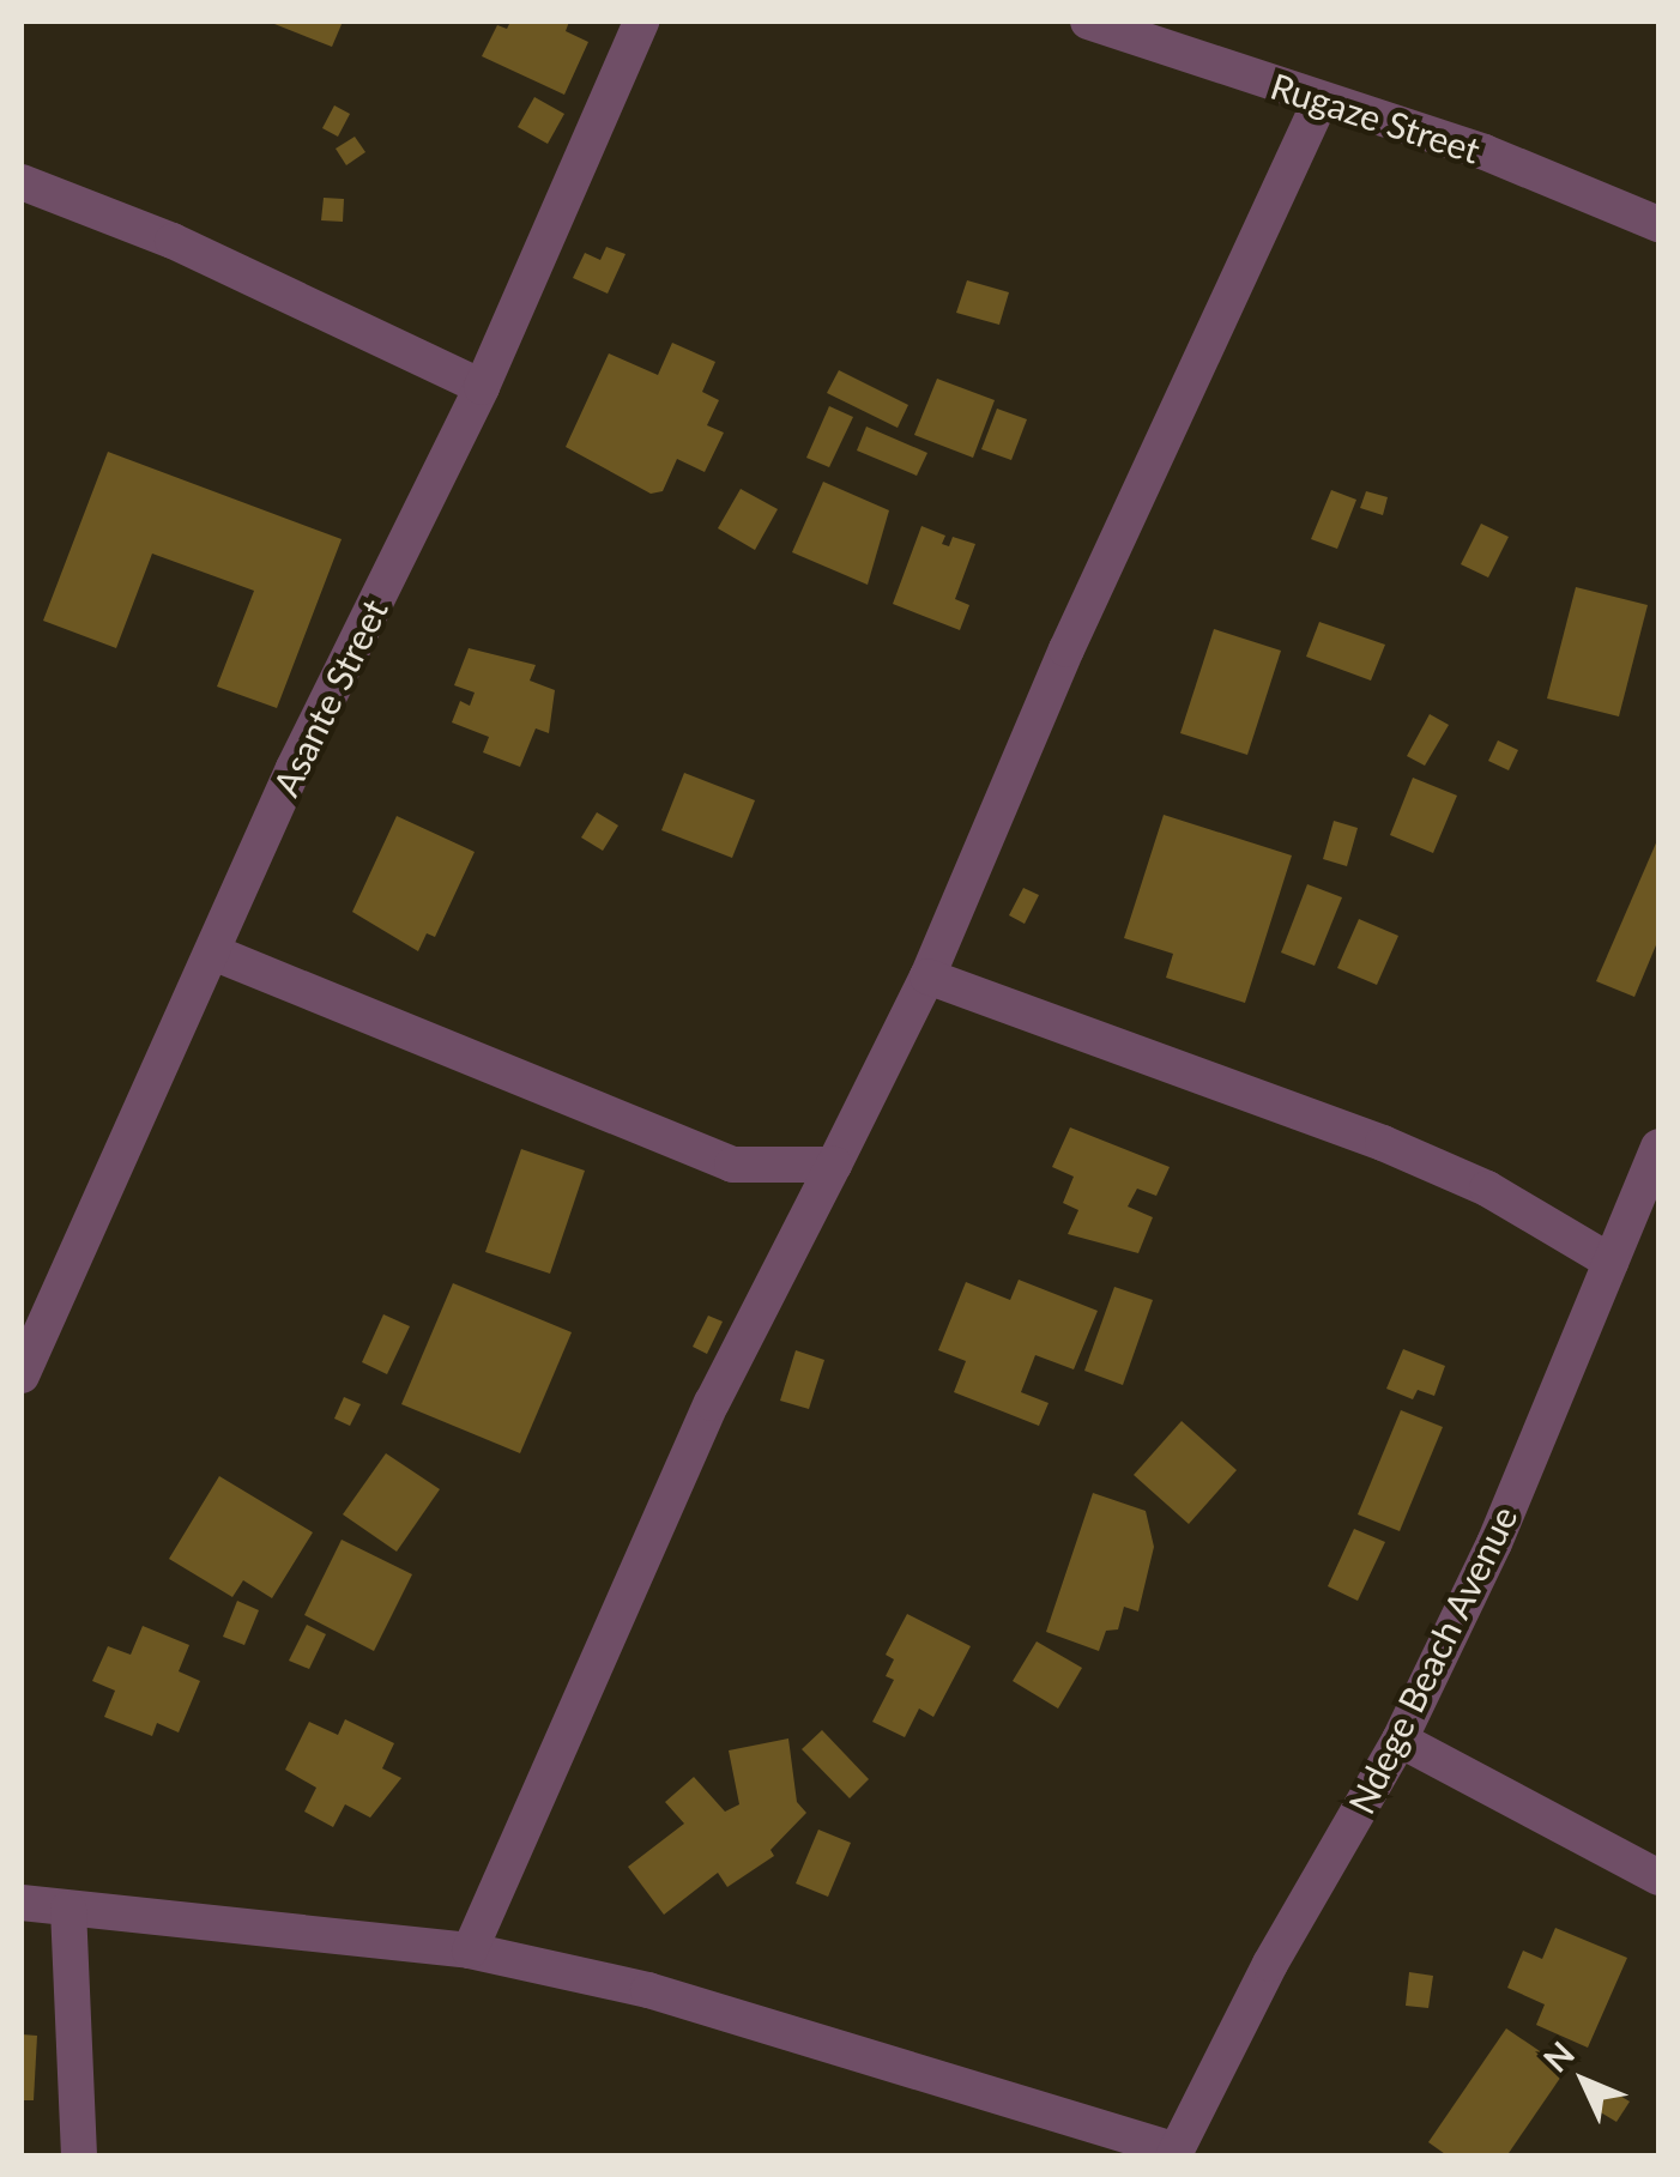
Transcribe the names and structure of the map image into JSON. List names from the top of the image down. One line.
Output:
{"streets":{"street":["Rugaze Street","Asante Street","Ndege Beach Avenue"]},"north":"top left"}
